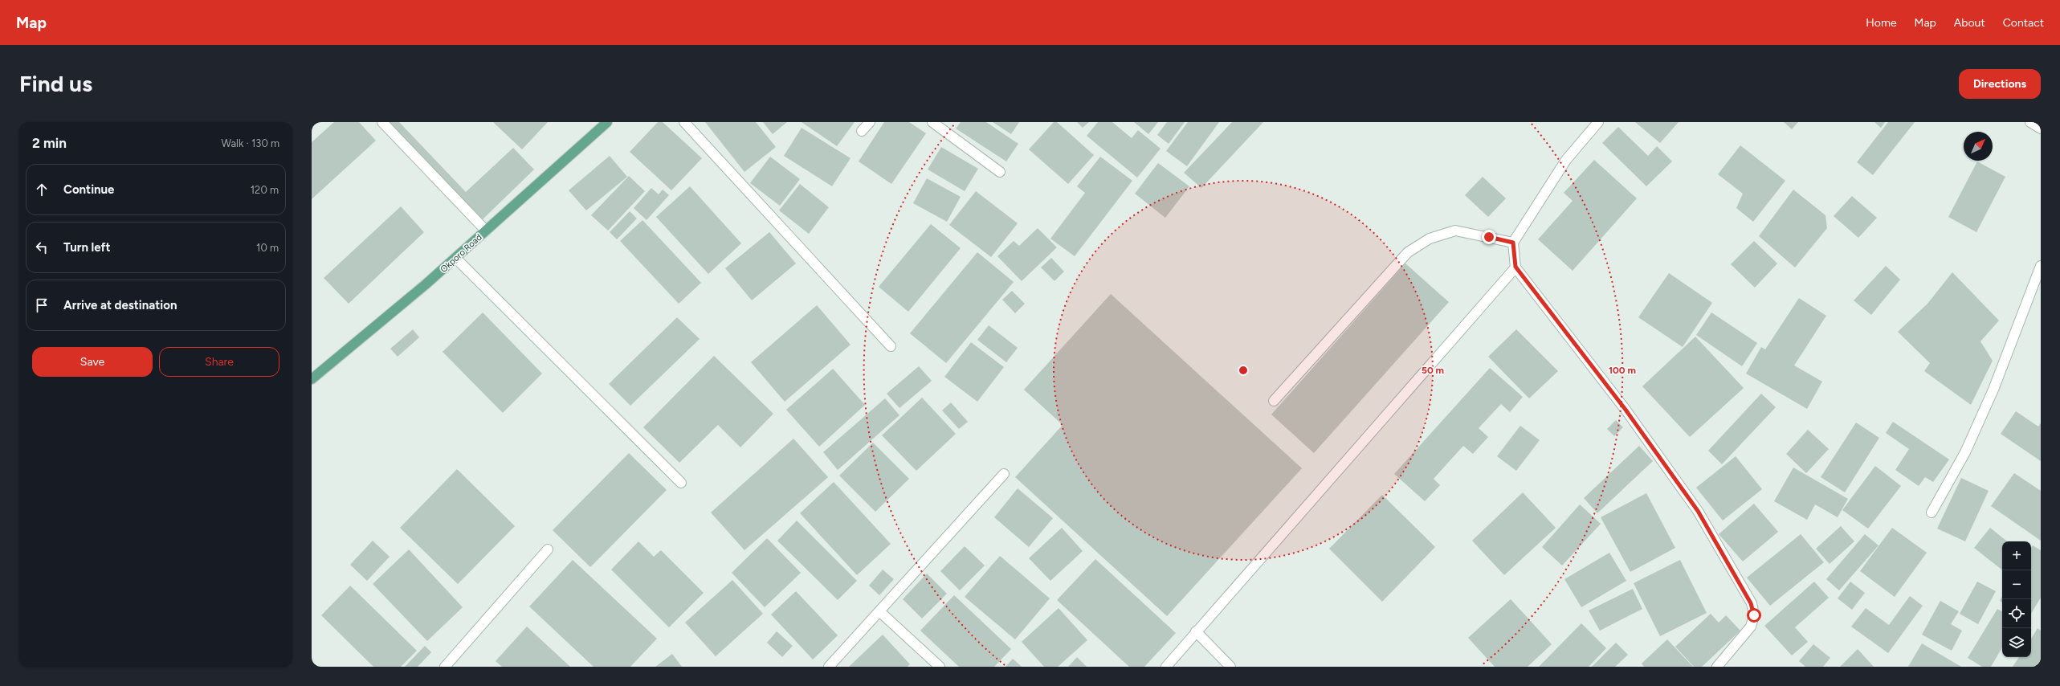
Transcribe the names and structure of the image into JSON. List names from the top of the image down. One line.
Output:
{"streets":{"main road":["Okporo Road"]},"north":"top right","page":{"header":"Map","nav":["Home","Map","About","Contact"],"buttons":["Directions",["Save","Share"]],"title":"Find us","heading":["2 min","Walk · 130 m"],"list":[["Continue","120 m"],["Turn left","10 m"],"Arrive at destination"],"map_buttons":["+","−"]},"rings":["50 m","100 m"]}
